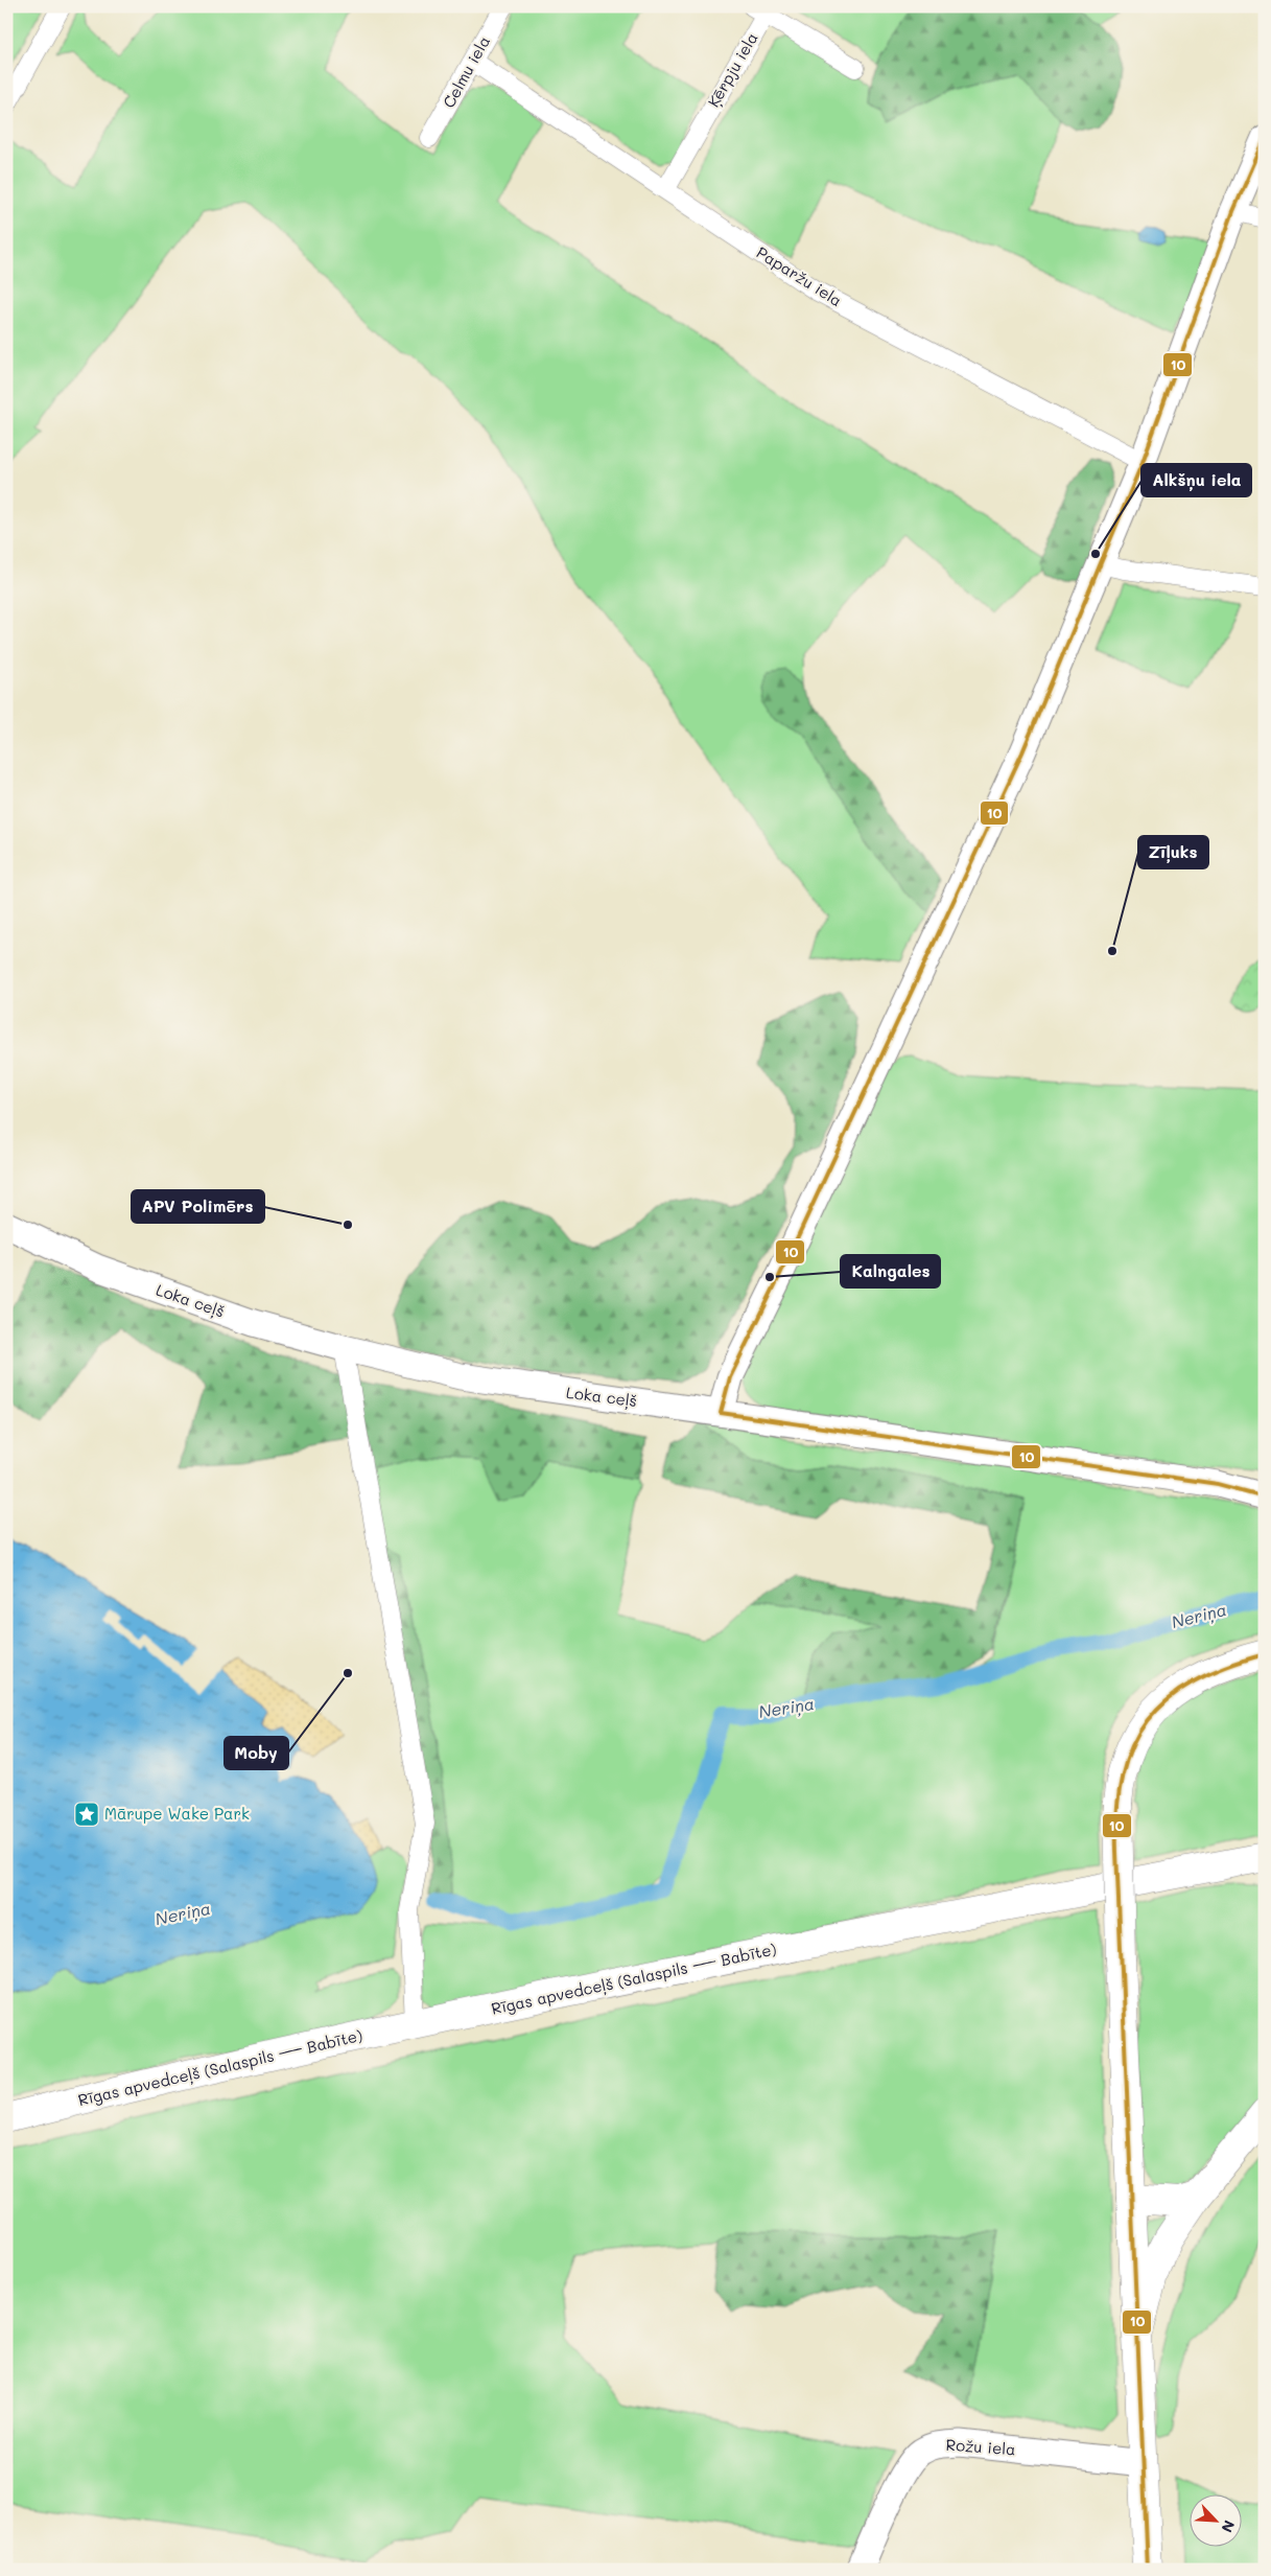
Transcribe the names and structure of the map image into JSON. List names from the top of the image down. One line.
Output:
{"streets":{"main road":["Loka ceļš","Rīgas apvedceļš (Salaspils — Babīte)","Rožu iela"],"street":["Ķērpju iela","Celmu iela","Paparžu iela"]},"crossings":[["Ķērpju iela","Paparžu iela"],["Celmu iela","Paparžu iela"]],"water":["Neriņa"],"places":{"other":["Alkšņu iela","Zīļuks","APV Polimērs","Kalngales","Moby"],"place":["Mārupe Wake Park"]},"lines":["transit line 10"],"north":"bottom right"}
